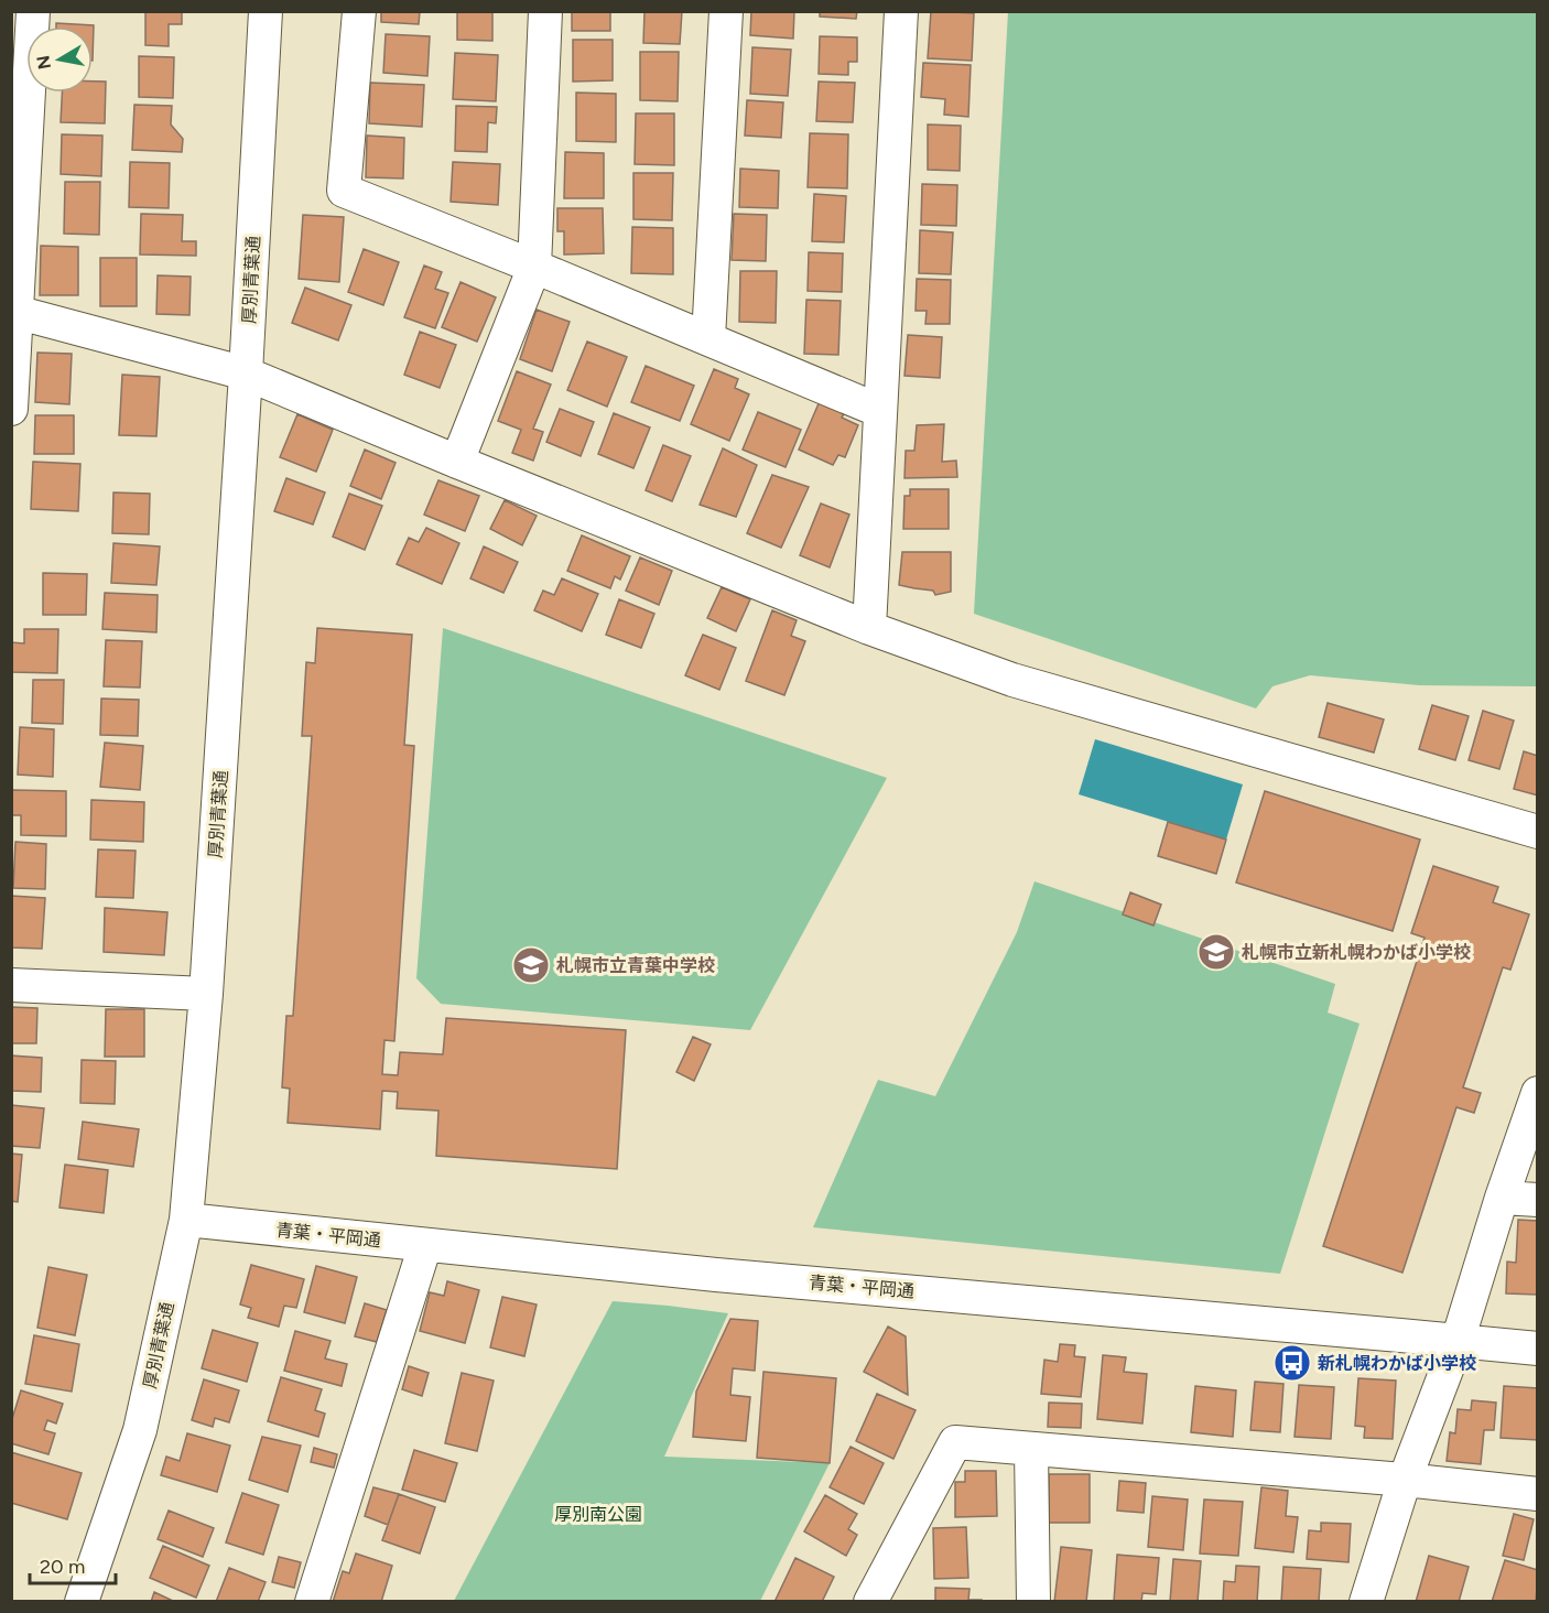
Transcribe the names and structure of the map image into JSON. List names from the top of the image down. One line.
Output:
{"streets":{"street":["厚別青葉通","青葉・平岡通"]},"crossings":[["厚別青葉通","青葉・平岡通"]],"parks":["厚別南公園"],"places":{"school or university":["札幌市立新札幌わかば小学校","札幌市立青葉中学校"],"bus stop":["新札幌わかば小学校"]},"scale_bar":"20 m","north":"left"}
